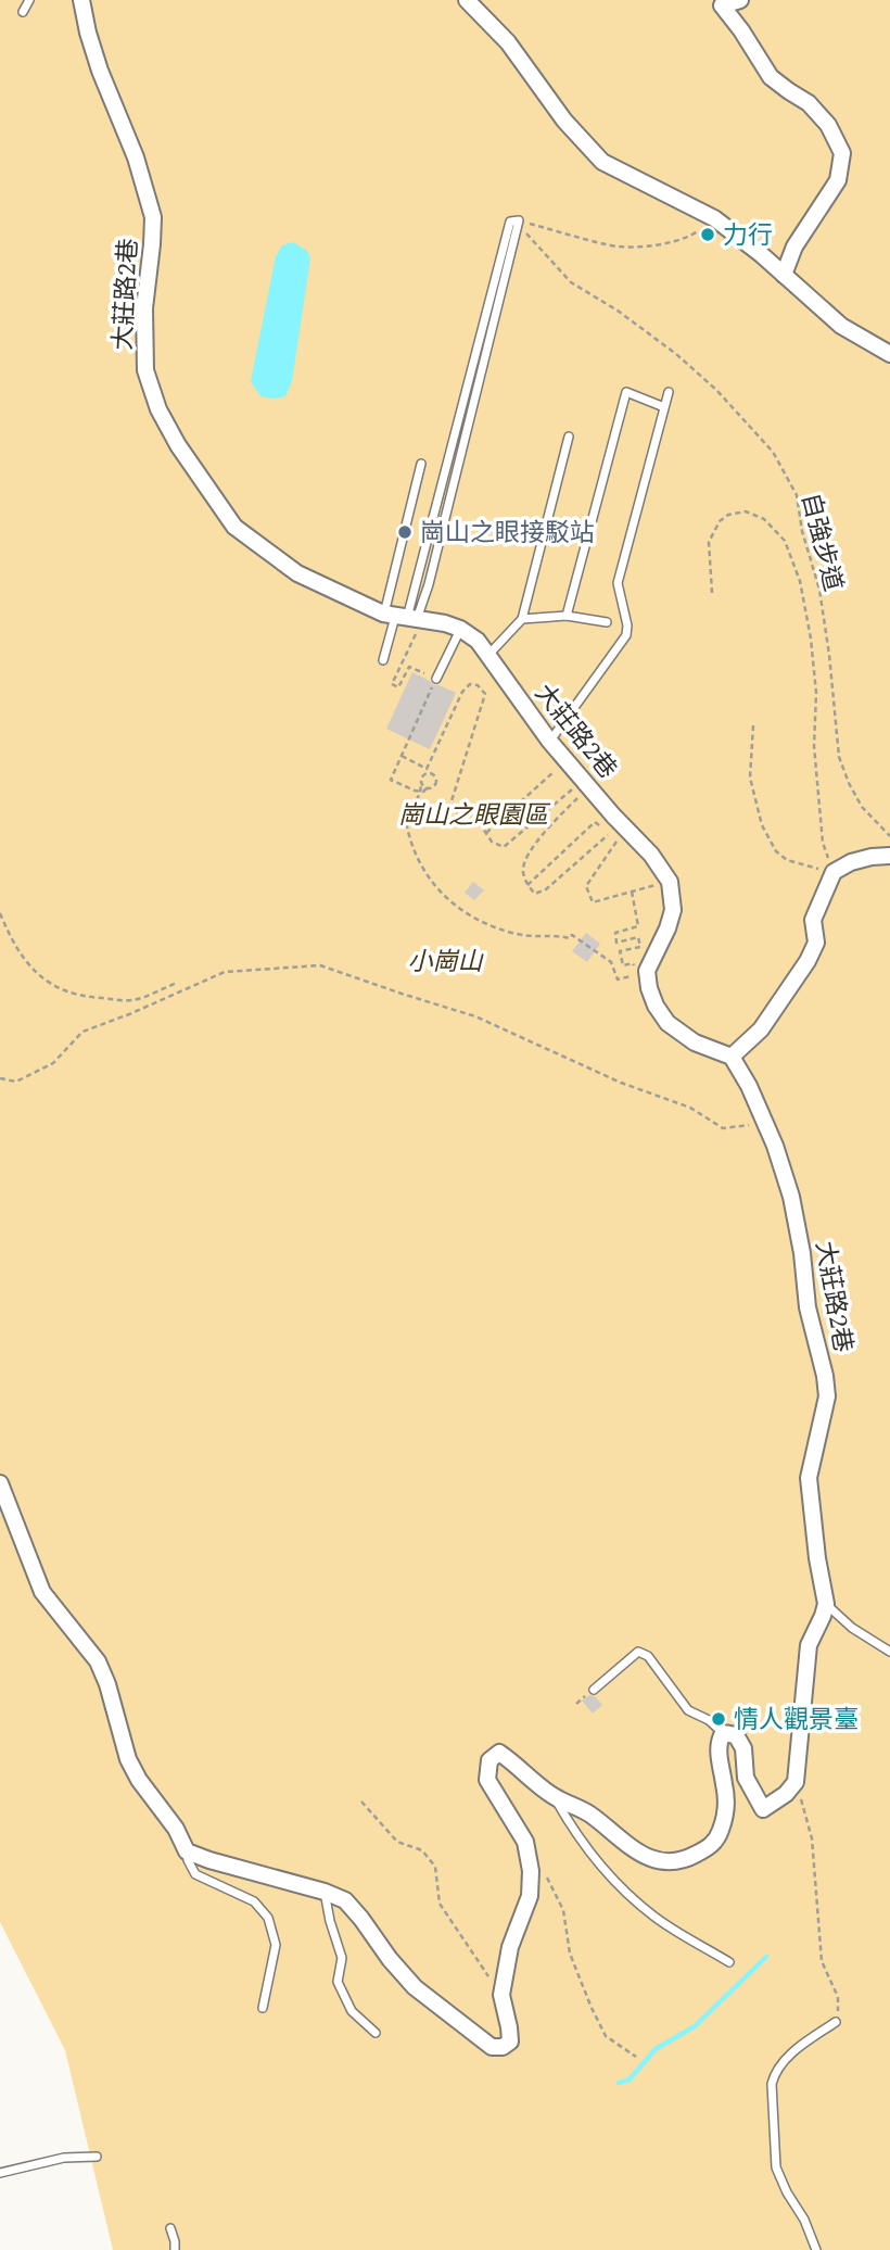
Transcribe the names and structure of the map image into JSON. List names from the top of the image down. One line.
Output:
{"streets":{"street":["大莊路2巷"],"path":["自強步道"]},"parks":["崗山之眼園區","小崗山"],"places":["力行","崗山之眼接駁站","情人觀景臺"]}
